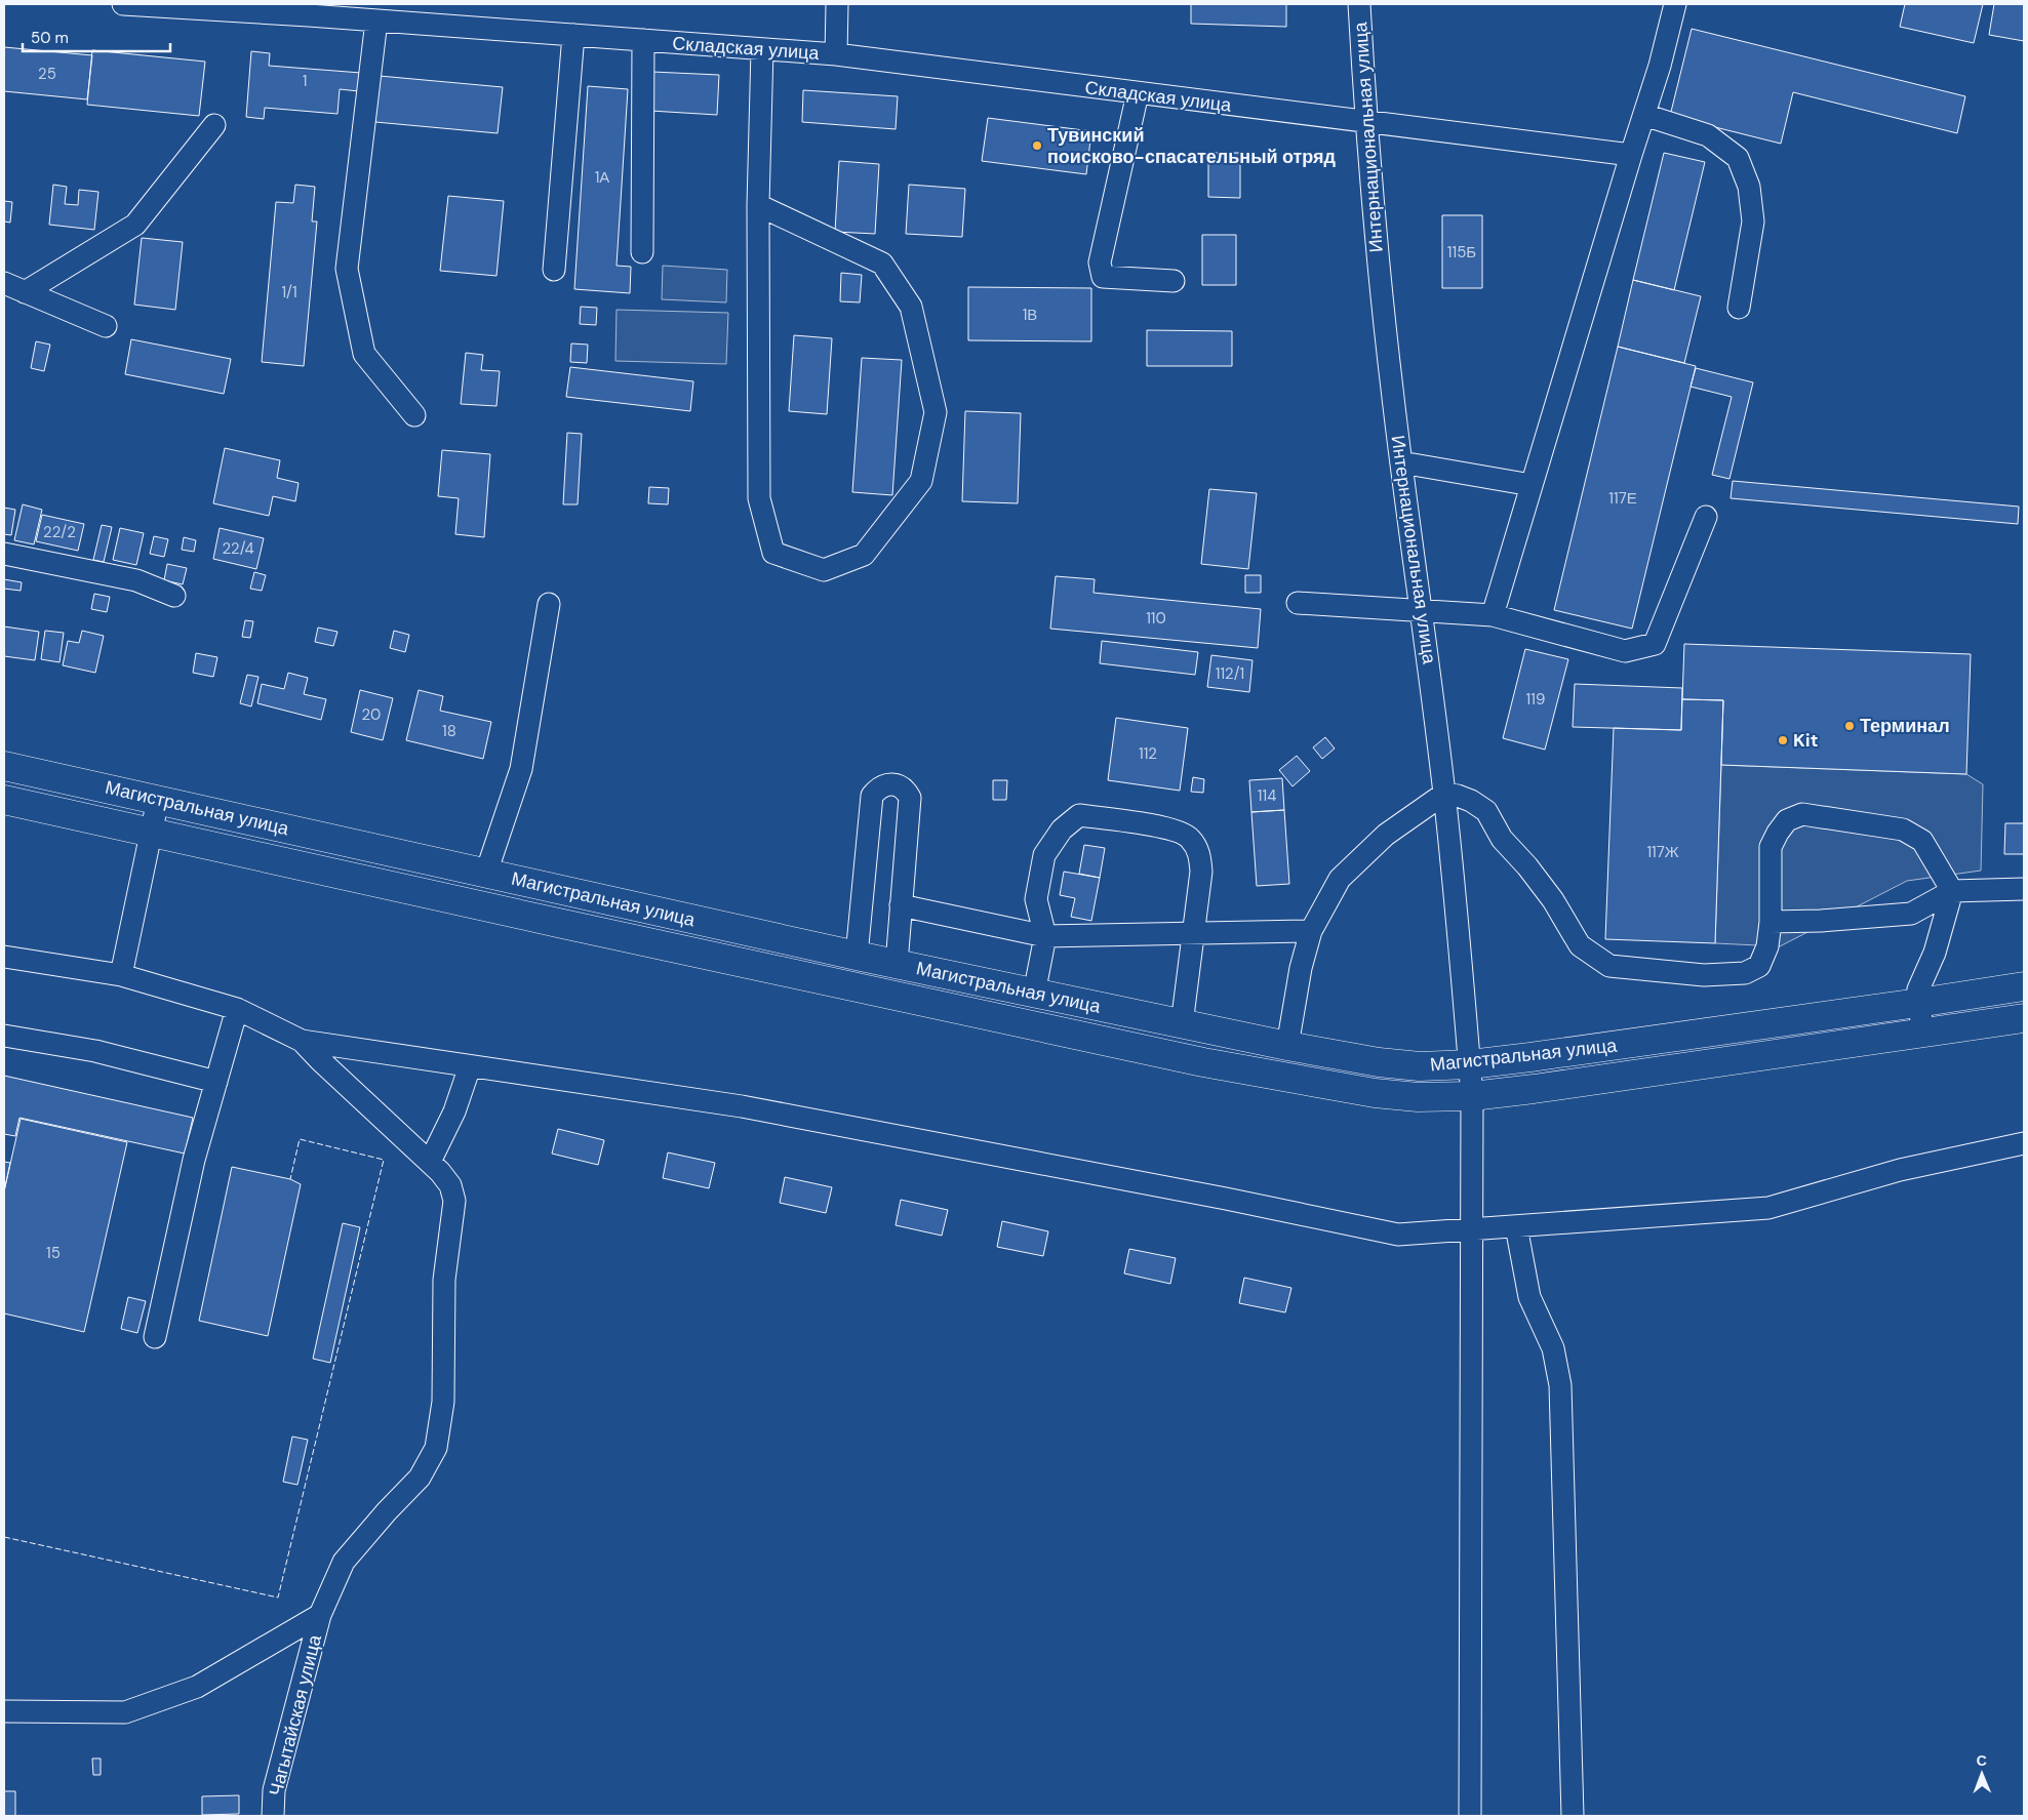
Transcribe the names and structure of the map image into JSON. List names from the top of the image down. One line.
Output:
{"streets":{"main road":["Магистральная улица"],"street":["Складская улица","Интернациональная улица","Чагытайская улица"]},"crossings":[["Складская улица","Интернациональная улица"],["Интернациональная улица","Магистральная улица"]],"places":["Тувинский поисково-спасательный отряд","Терминал","Kit"],"house_numbers":["25","1","1А","115Б","1/1","1В","117Е","22/2","22/4","110","112/1","119","20","18","112","114","117Ж","15"],"scale_bar":"50 m","north":"top"}
